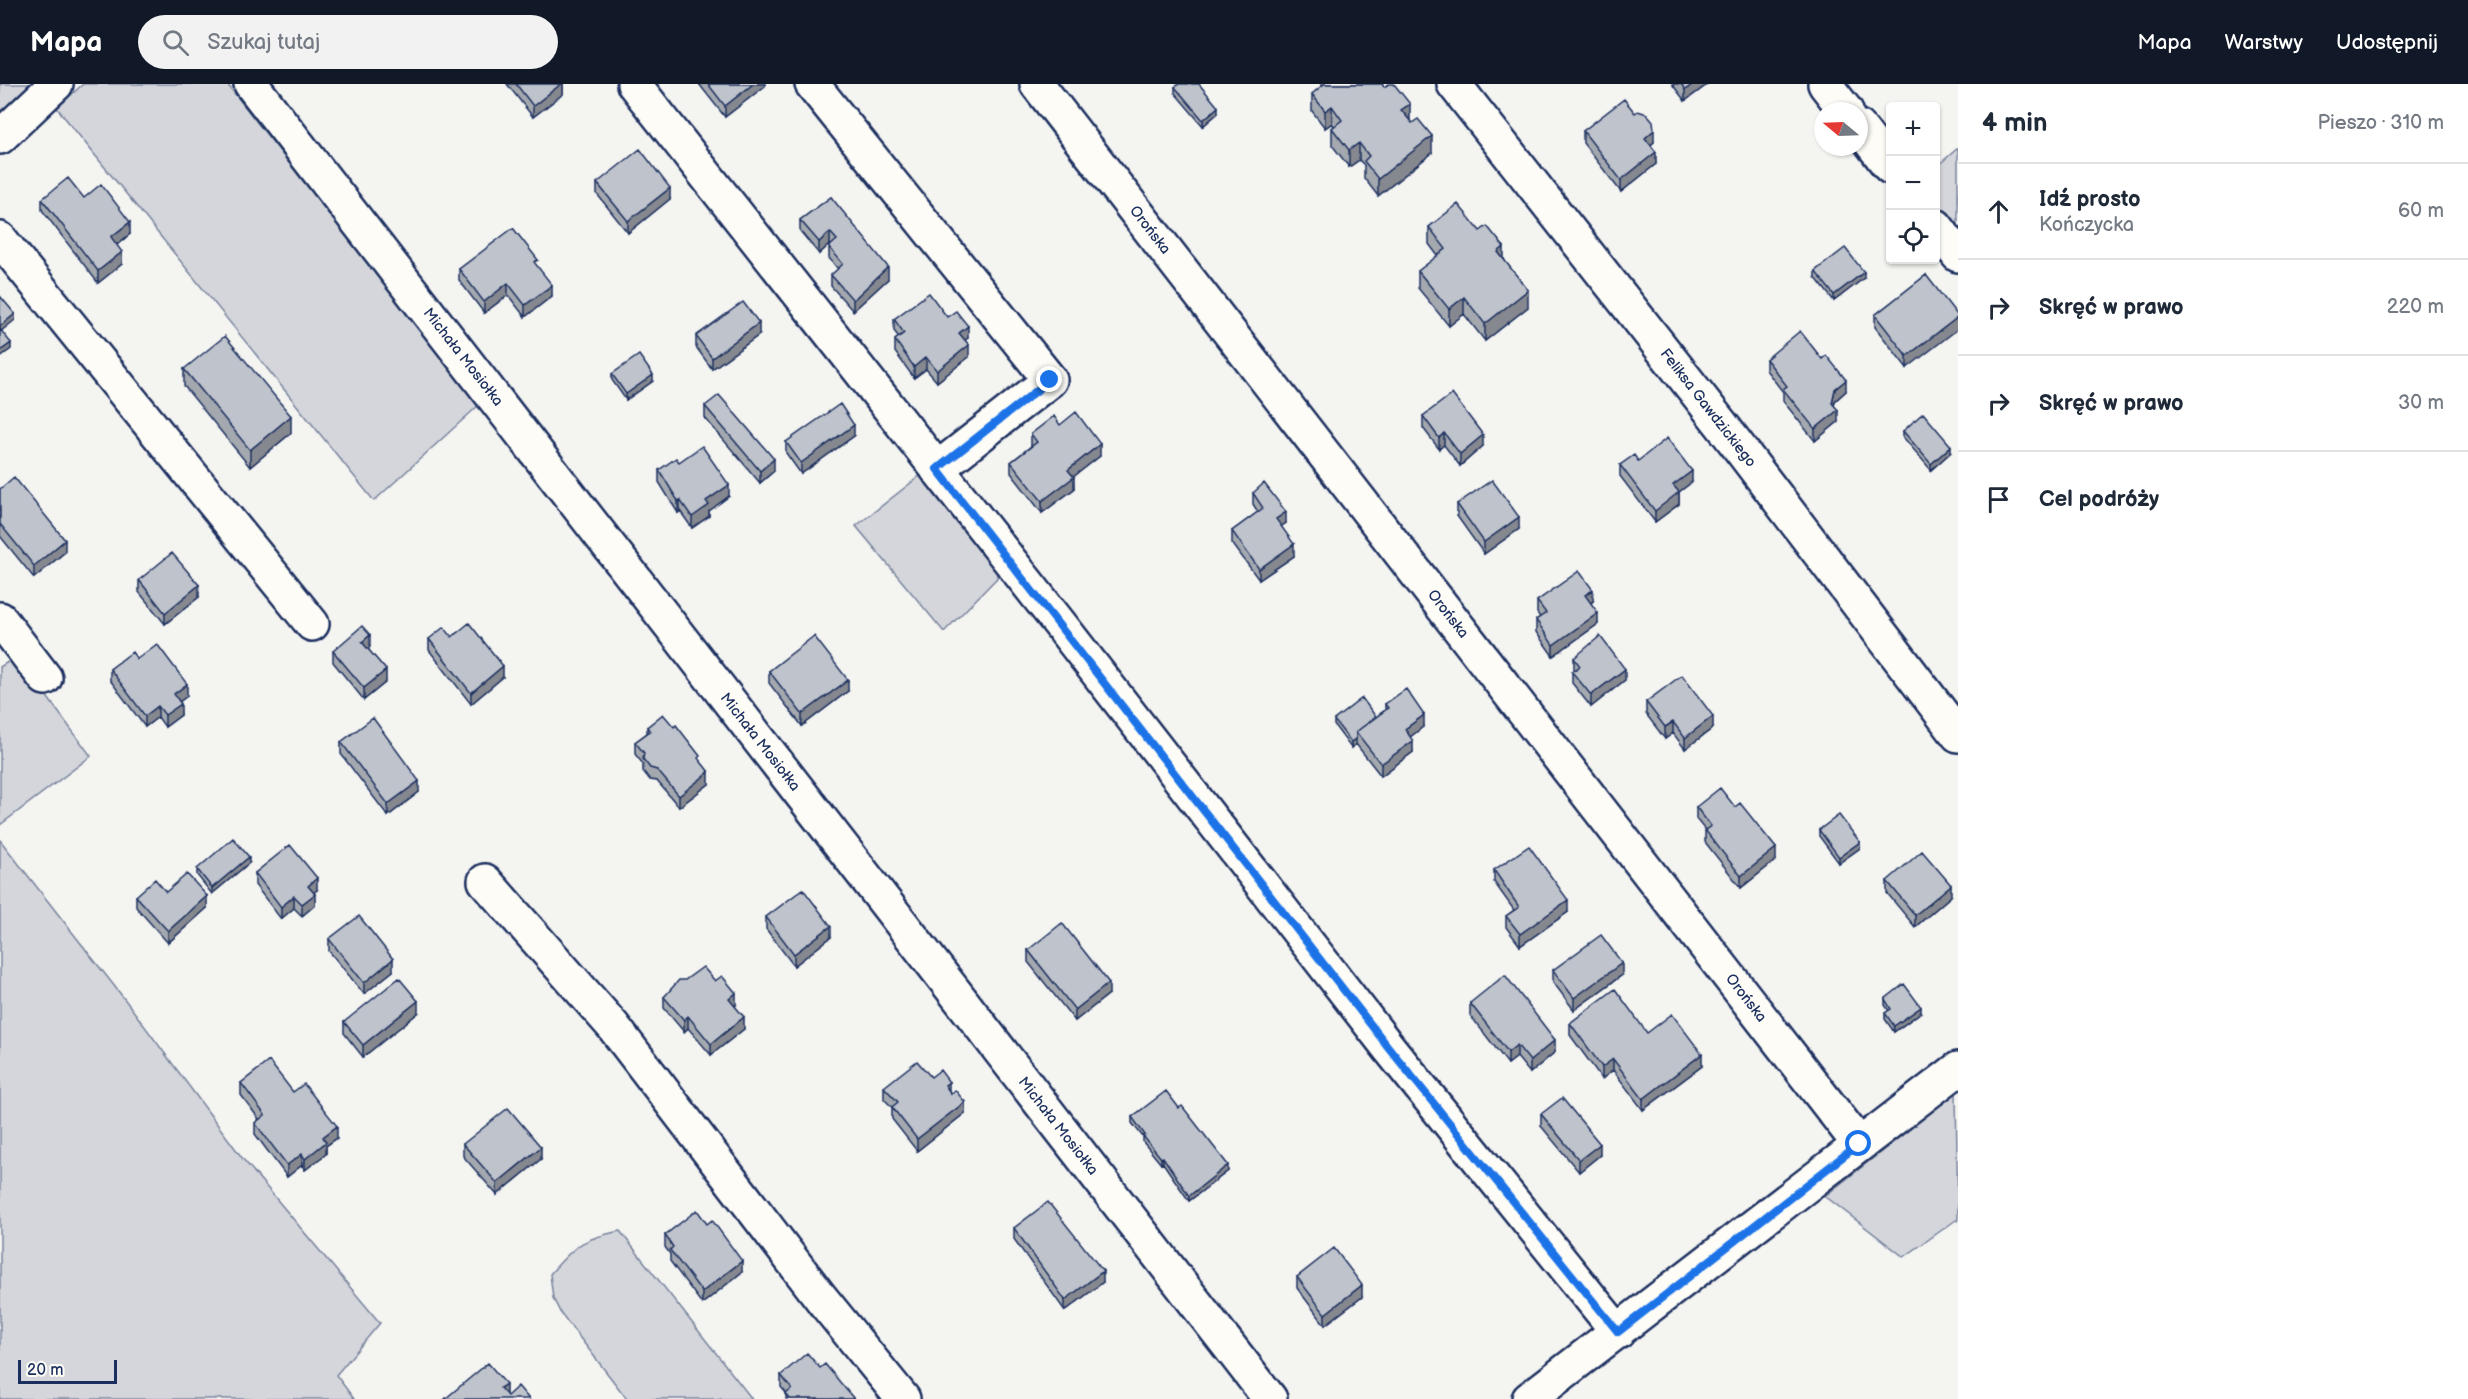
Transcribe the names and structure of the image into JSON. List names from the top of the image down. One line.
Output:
{"streets":{"street":["Orońska","Michała Mosiołka","Feliksa Gawdzickiego"]},"scale_bar":"20 m","north":"left","page":{"header":"Mapa","search":"Szukaj tutaj","nav":["Mapa","Warstwy","Udostępnij"],"heading":["4 min","Pieszo · 310 m"],"map_buttons":["+","−"],"list":[["Idź prosto","Kończycka","60 m"],["Skręć w prawo","220 m"],["Skręć w prawo","30 m"],"Cel podróży"],"scale":"20 m"}}
